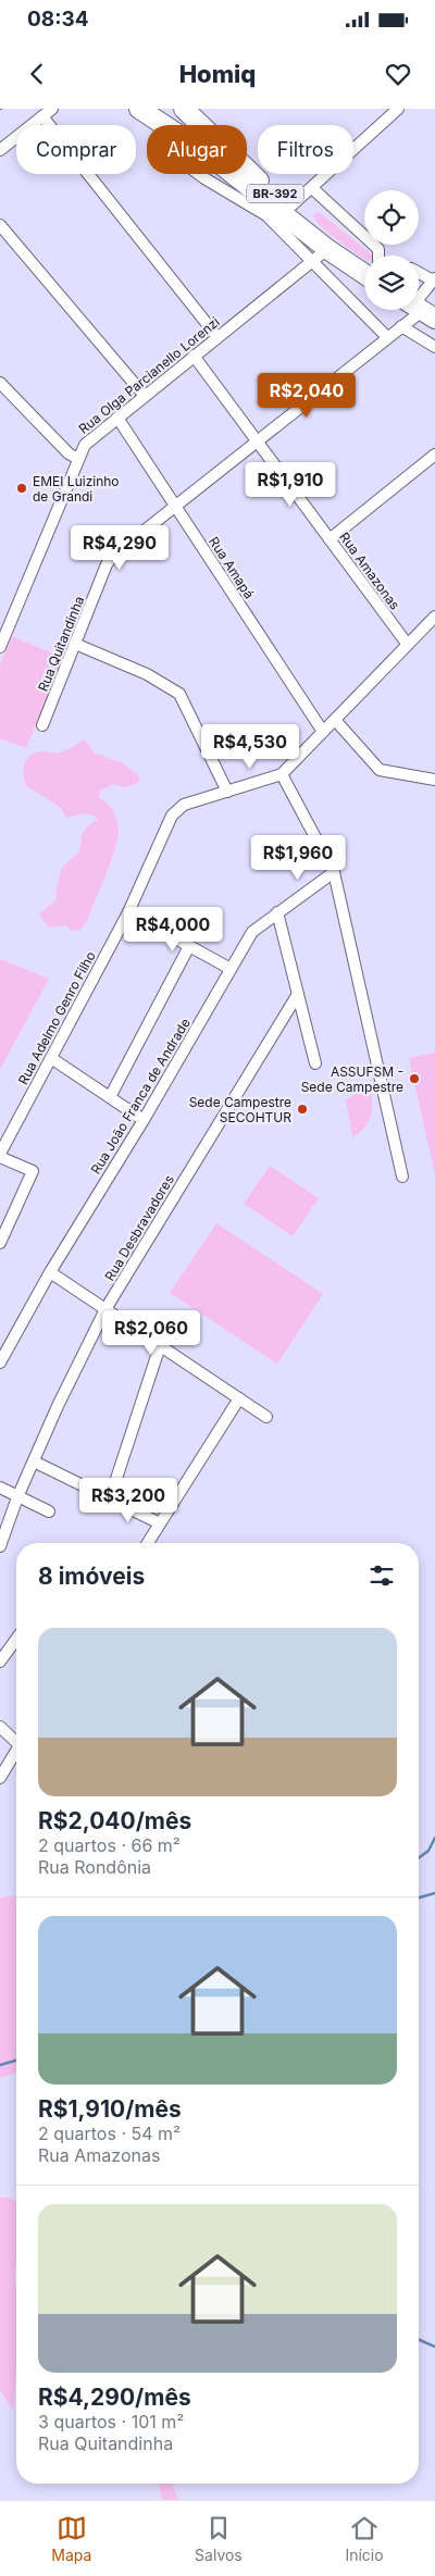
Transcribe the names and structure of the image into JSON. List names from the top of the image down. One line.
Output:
{"streets":{"highway":["BR-392"],"street":["Rua Olga Parcianello Lorenzi","Rua Amapá","Rua Amazonas","Rua Quitandinha","Rua Adelmo Genro Filho","Rua João Franca de Andrade","Rua Desbravadores"]},"crossings":[["BR-392","Rua Olga Parcianello Lorenzi"],["Rua Olga Parcianello Lorenzi","Rua Amapá"],["Rua Olga Parcianello Lorenzi","Rua Amazonas"],["Rua Amapá","Rua Quitandinha"],["Rua Amapá","Rua Adelmo Genro Filho"],["Rua Amazonas","Rua Quitandinha"],["Rua Amazonas","Rua Adelmo Genro Filho"]],"places":["EMEI Luizinho de Grandi","ASSUFSM - Sede Campestre","Sede Campestre SECOHTUR"],"page":{"status":"08:34","header":"Homiq","chip":["Comprar","Alugar","Filtros"],"price":["R$2,040","R$1,910","R$4,290","R$4,530","R$1,960","R$4,000","R$2,060","R$3,200"],"heading":"8 imóveis","list":[{"name":"R$2,040/mês","note":"2 quartos · 66 m² · Rua Rondônia"},{"name":"R$1,910/mês","note":"2 quartos · 54 m² · Rua Amazonas"},{"name":"R$4,290/mês","note":"3 quartos · 101 m² · Rua Quitandinha"}],"tabs":["Mapa","Salvos","Início"]}}
